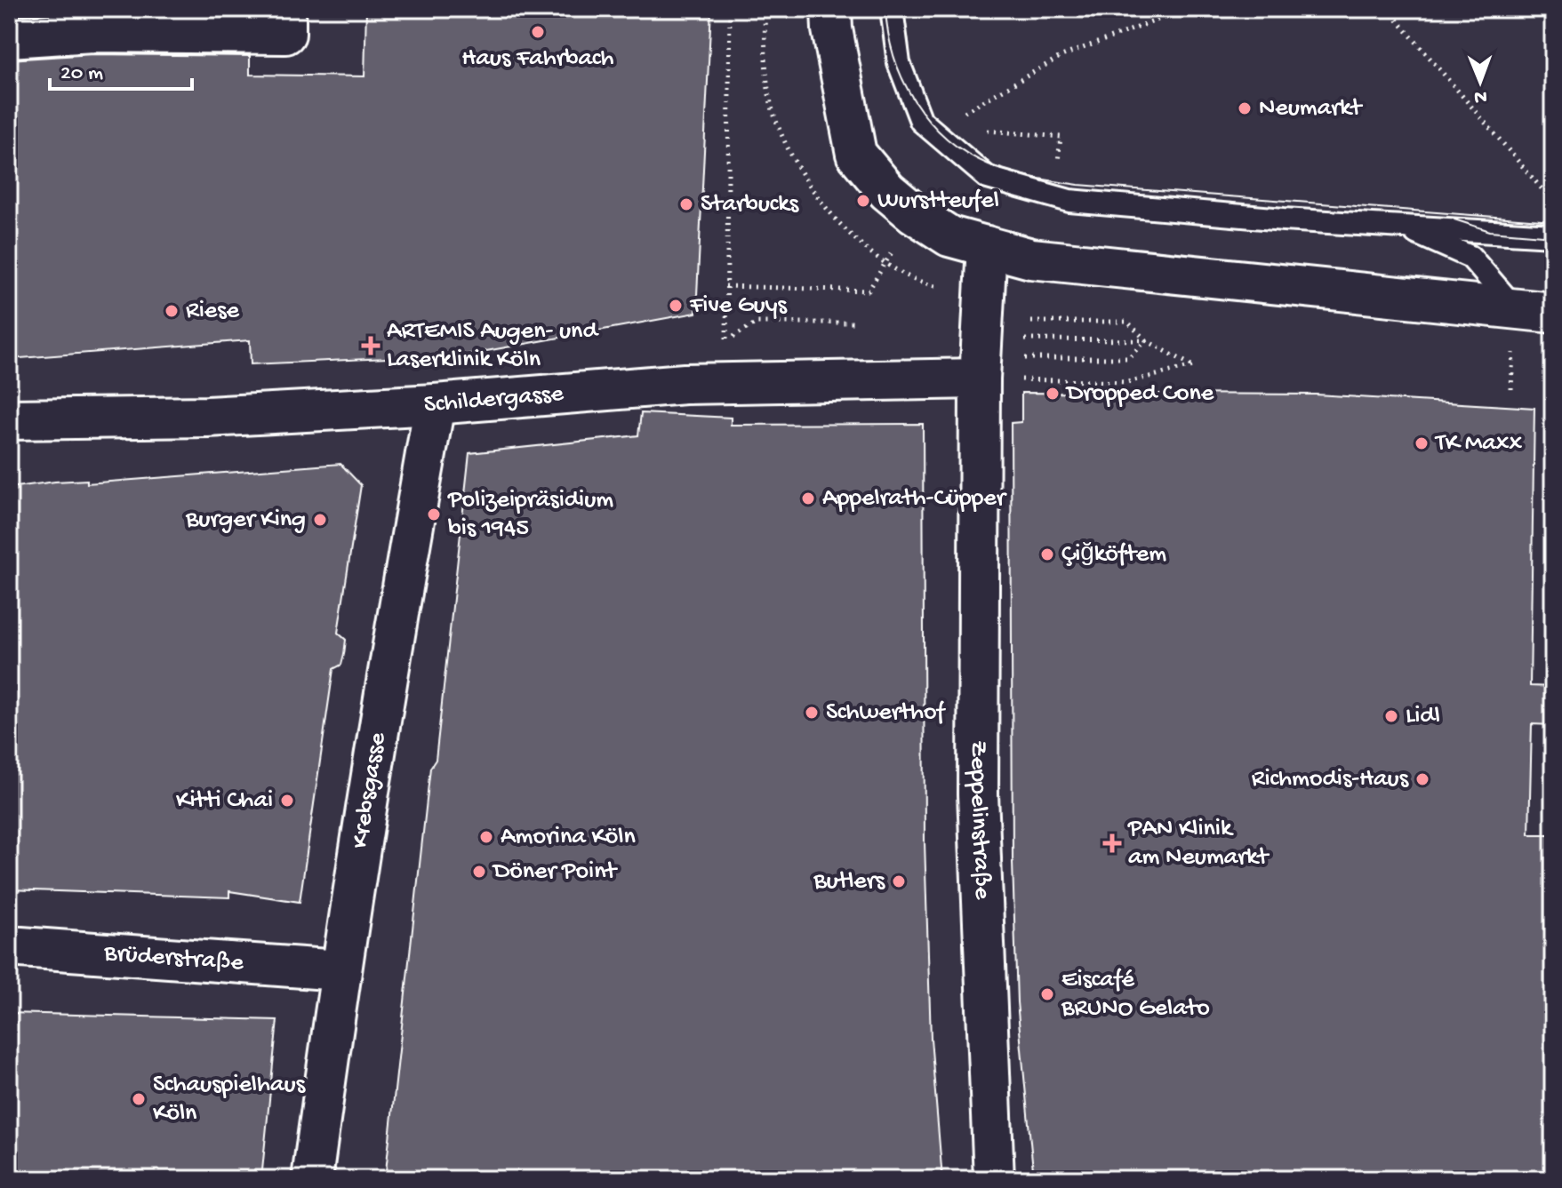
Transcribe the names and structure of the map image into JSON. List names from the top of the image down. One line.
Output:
{"streets":{"street":["Schildergasse","Krebsgasse","Zeppelinstraße","Brüderstraße"]},"crossings":[["Schildergasse","Krebsgasse"],["Schildergasse","Zeppelinstraße"],["Krebsgasse","Brüderstraße"]],"places":{"other":["Haus Fahrbach","Neumarkt","Wurstteufel","Starbucks","Five Guys","Riese","Dropped Cone","TK Maxx","Appelrath-Cüpper","Polizeipräsidium bis 1945","Burger King","Çiğköftem","Schwerthof","Lidl","Richmodis-Haus","Kitti Chai","Amorina Köln","Döner Point","Butlers","Eiscafé BRUNO Gelato","Schauspielhaus Köln"],"health":["ARTEMIS Augen- und Laserklinik Köln","PAN Klinik am Neumarkt"]},"scale_bar":"20 m","north":"bottom"}
